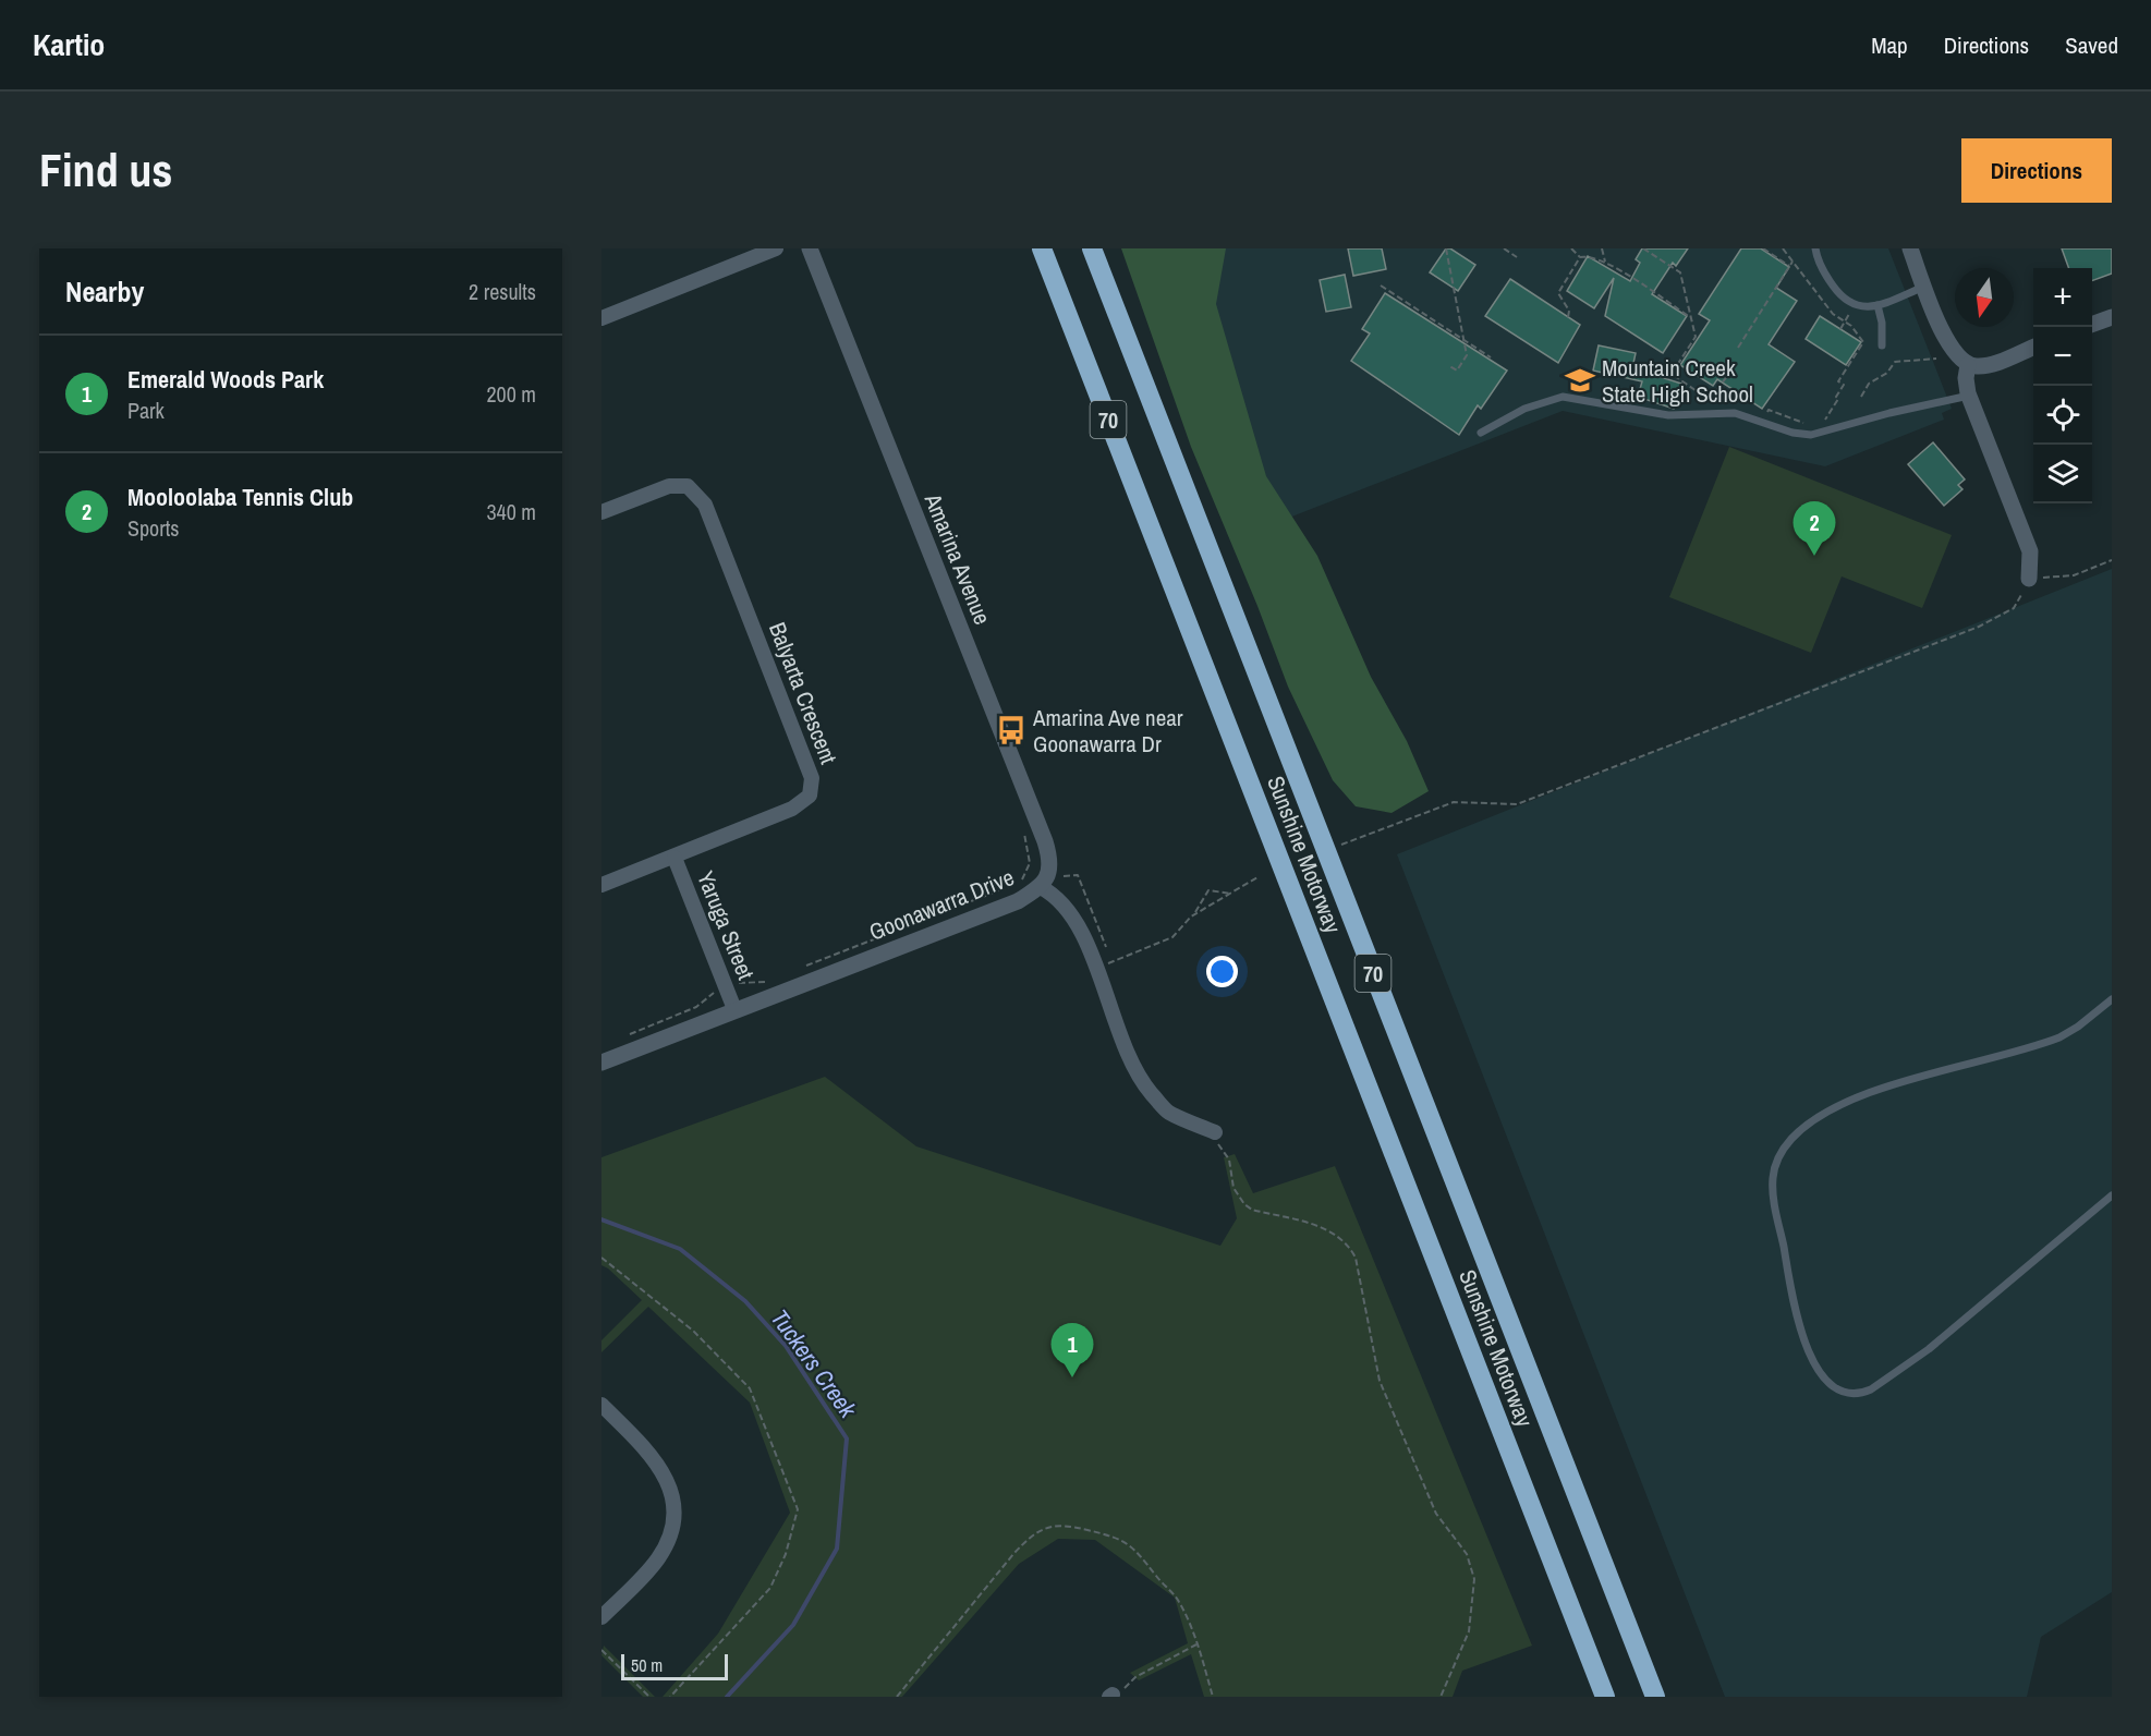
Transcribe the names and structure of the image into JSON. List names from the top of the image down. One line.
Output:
{"streets":{"highway":["70","Sunshine Motorway"],"street":["Amarina Avenue","Balyarta Crescent","Goonawarra Drive","Yaruga Street"]},"crossings":[["Amarina Avenue","Goonawarra Drive"],["Balyarta Crescent","Yaruga Street"],["Goonawarra Drive","Yaruga Street"]],"water":["Tuckers Creek"],"places":{"school or university":["Mountain Creek State High School"],"bus stop":["Amarina Ave near Goonawarra Dr"]},"scale_bar":"50 m","north":"bottom","page":{"header":"Kartio","nav":["Map","Directions","Saved"],"buttons":"Directions","title":"Find us","heading":["Nearby","2 results"],"map_buttons":["+","−"],"list":[{"mark":"1","name":"Emerald Woods Park","note":"Park","value":"200 m"},{"mark":"2","name":"Mooloolaba Tennis Club","note":"Sports","value":"340 m"}],"pins":["2","1"],"scale":"50 m"}}
